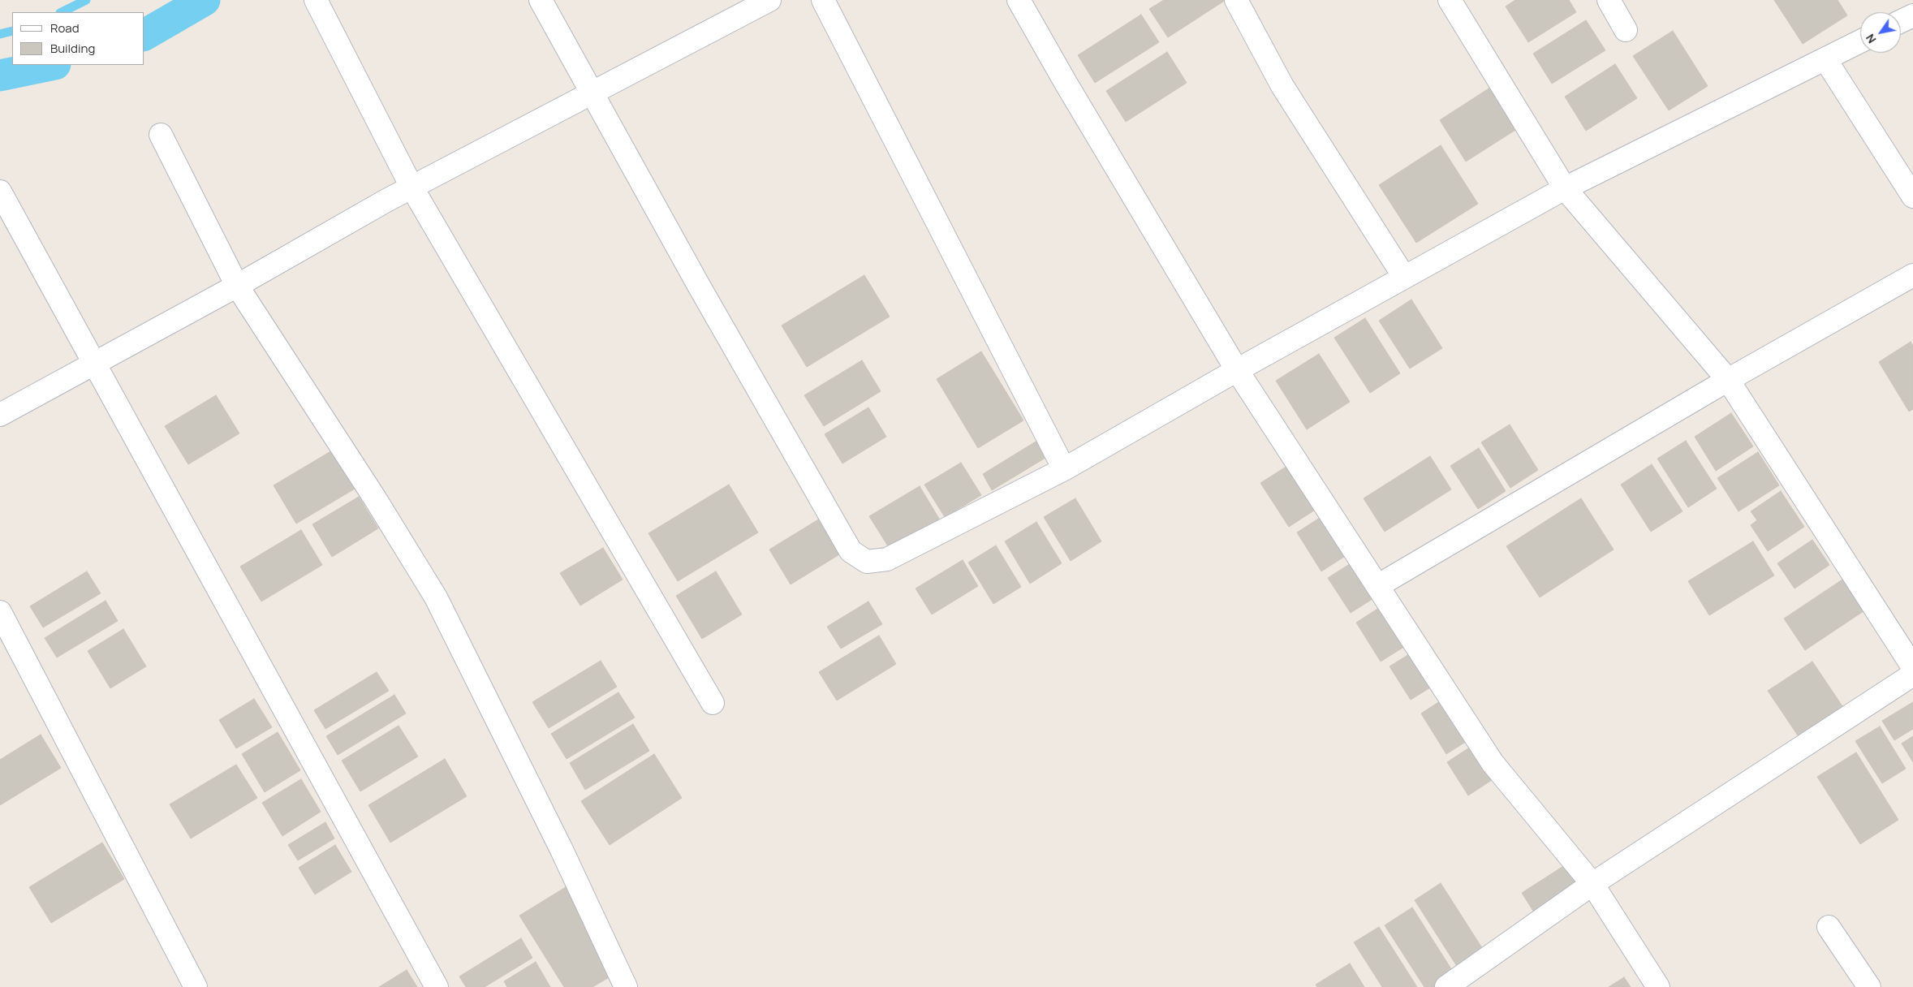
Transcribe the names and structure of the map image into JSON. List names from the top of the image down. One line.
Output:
{"legend":["Road","Building"],"north":"bottom left"}
